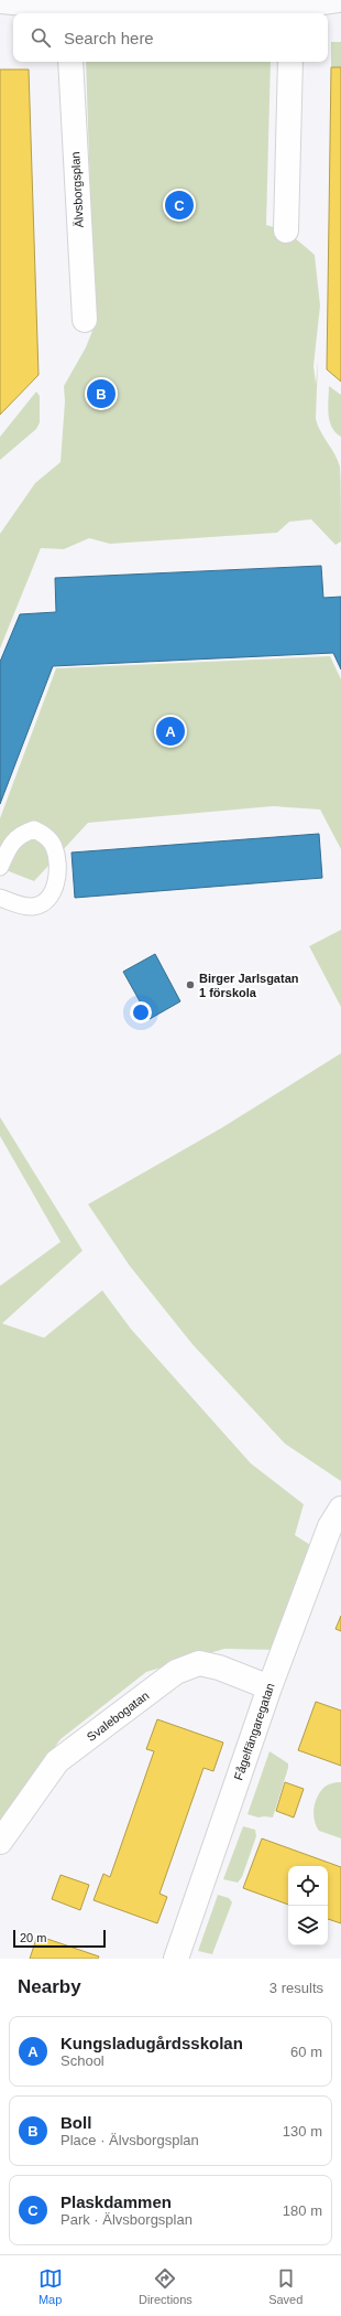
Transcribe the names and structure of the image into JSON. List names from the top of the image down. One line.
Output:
{"streets":{"street":["Älvsborgsplan","Svalebogatan","Fågelfängaregatan"]},"crossings":[["Svalebogatan","Fågelfängaregatan"]],"places":["Birger Jarlsgatan 1 förskola"],"scale_bar":"20 m","page":{"search":"Search here","pins":["C","B","A"],"scale":"20 m","heading":["Nearby","3 results"],"list":[{"mark":"A","name":"Kungsladugårdsskolan","note":"School","value":"60 m"},{"mark":"B","name":"Boll","note":"Place · Älvsborgsplan","value":"130 m"},{"mark":"C","name":"Plaskdammen","note":"Park · Älvsborgsplan","value":"180 m"}],"nav":["Map","Directions","Saved"]}}
